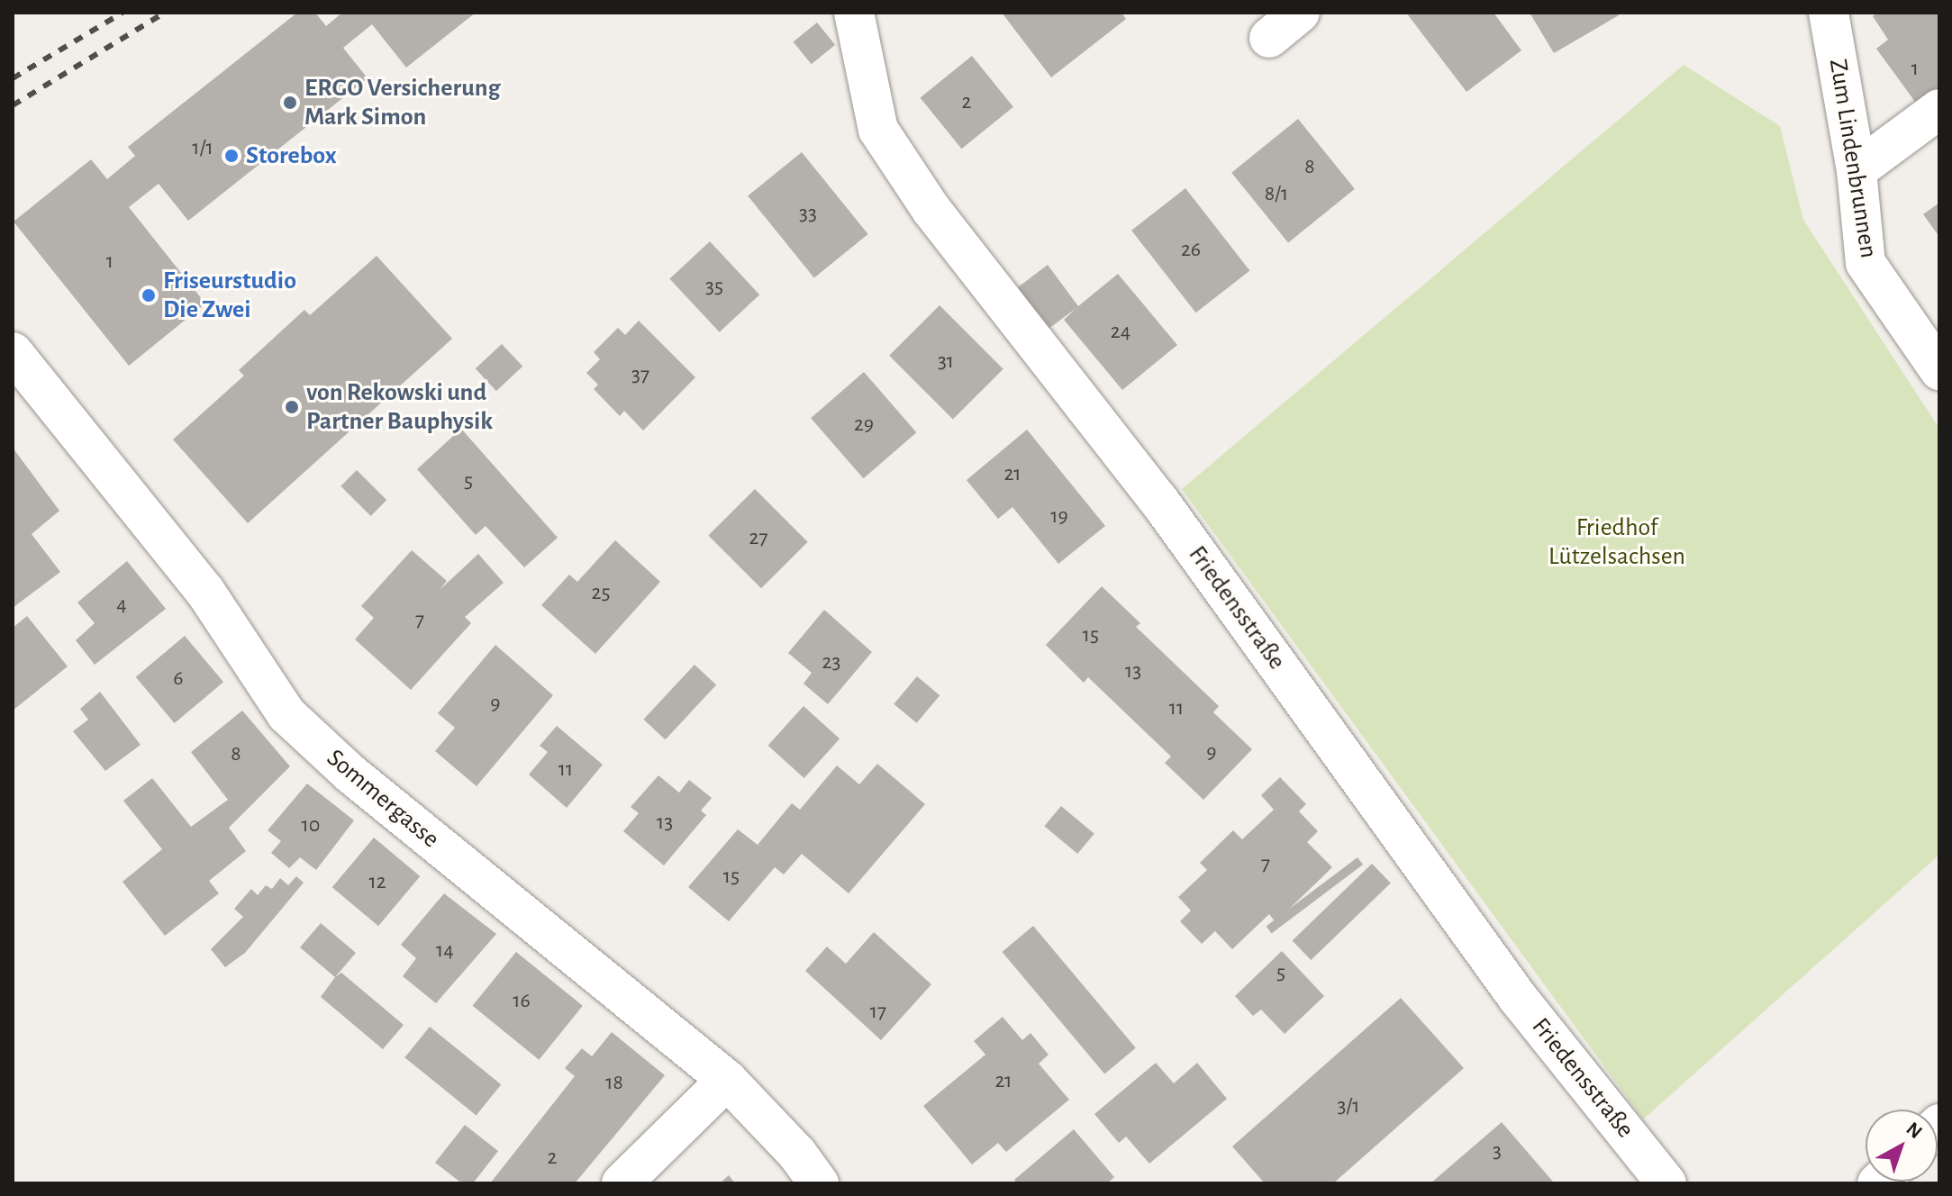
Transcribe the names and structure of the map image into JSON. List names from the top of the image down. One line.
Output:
{"streets":{"street":["Zum Lindenbrunnen","Friedensstraße","Sommergasse"]},"parks":["Friedhof Lützelsachsen"],"places":["ERGO Versicherung Mark Simon","Storebox","Friseurstudio Die Zwei","von Rekowski und Partner Bauphysik"],"house_numbers":["1","2","1/1","8","8/1","33","26","1","35","24","31","37","29","21","5","19","27","25","4","7","15","23","13","6","9","11","9","8","11","13","10","7","15","12","14","5","16","17","21","18","3/1","3","2"],"north":"top right"}
